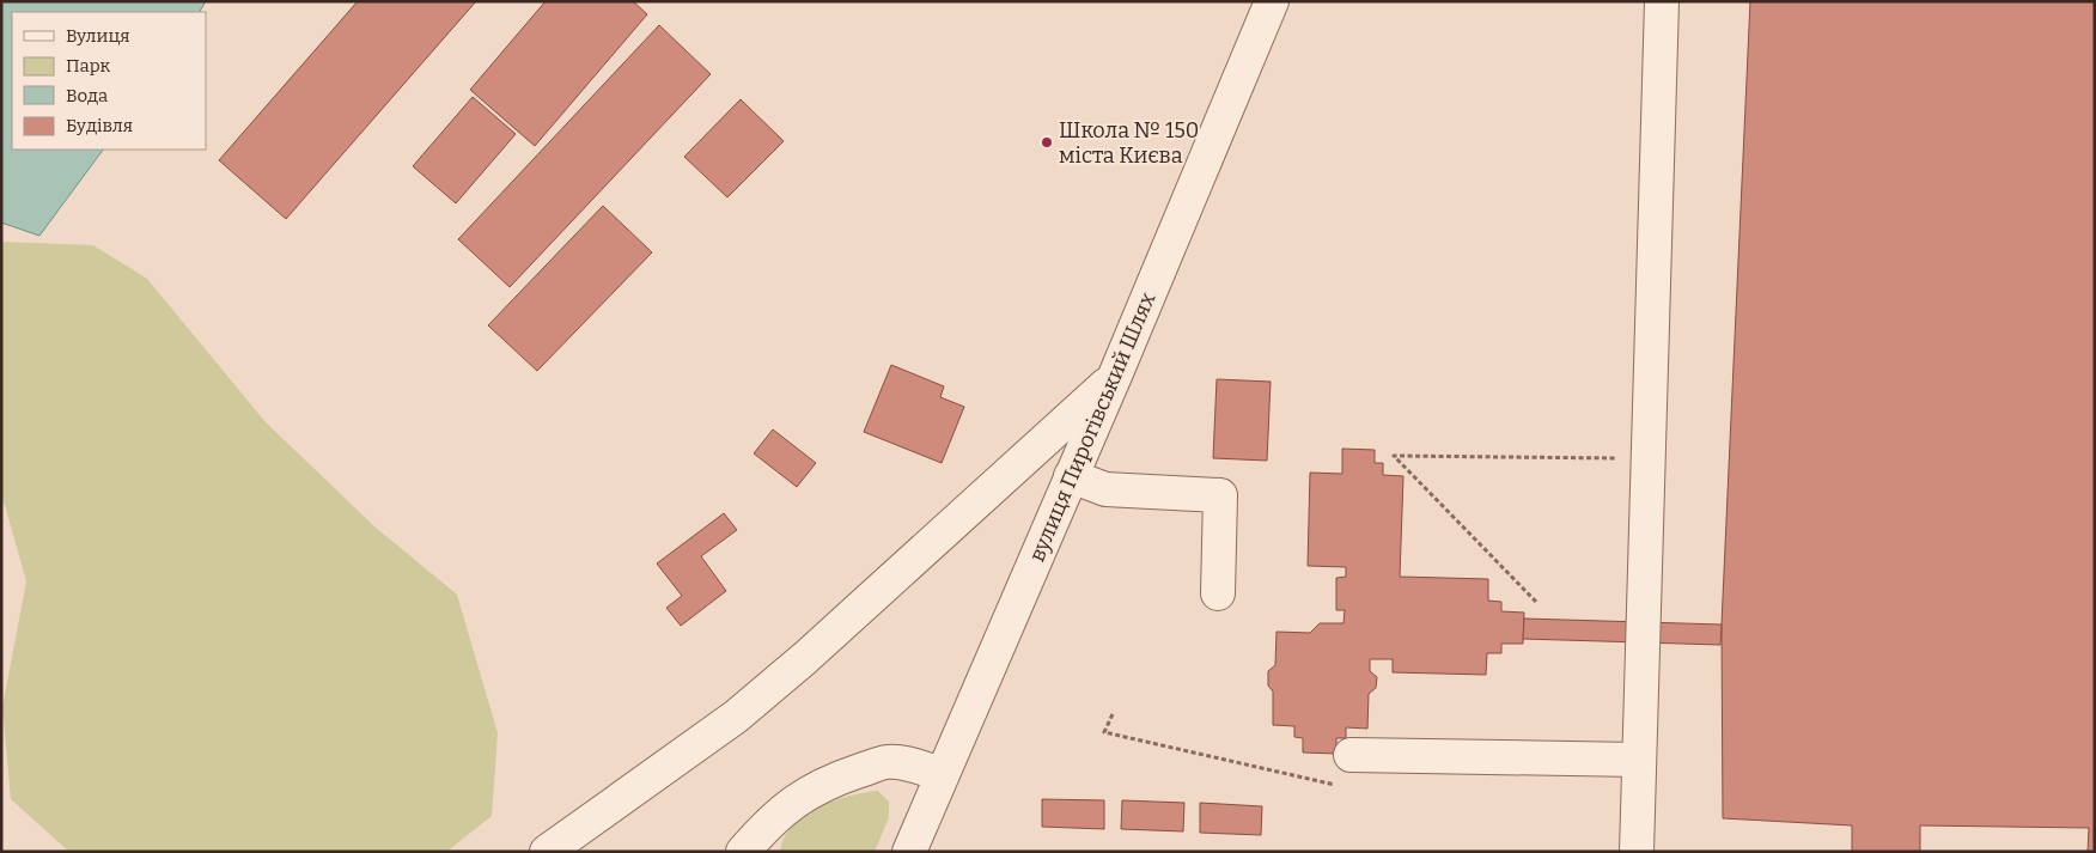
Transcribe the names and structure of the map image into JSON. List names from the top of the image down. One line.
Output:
{"streets":{"street":["вулиця Пирогівський Шлях"]},"places":["Школа № 150 міста Києва"],"legend":["Вулиця","Парк","Вода","Будівля"]}
